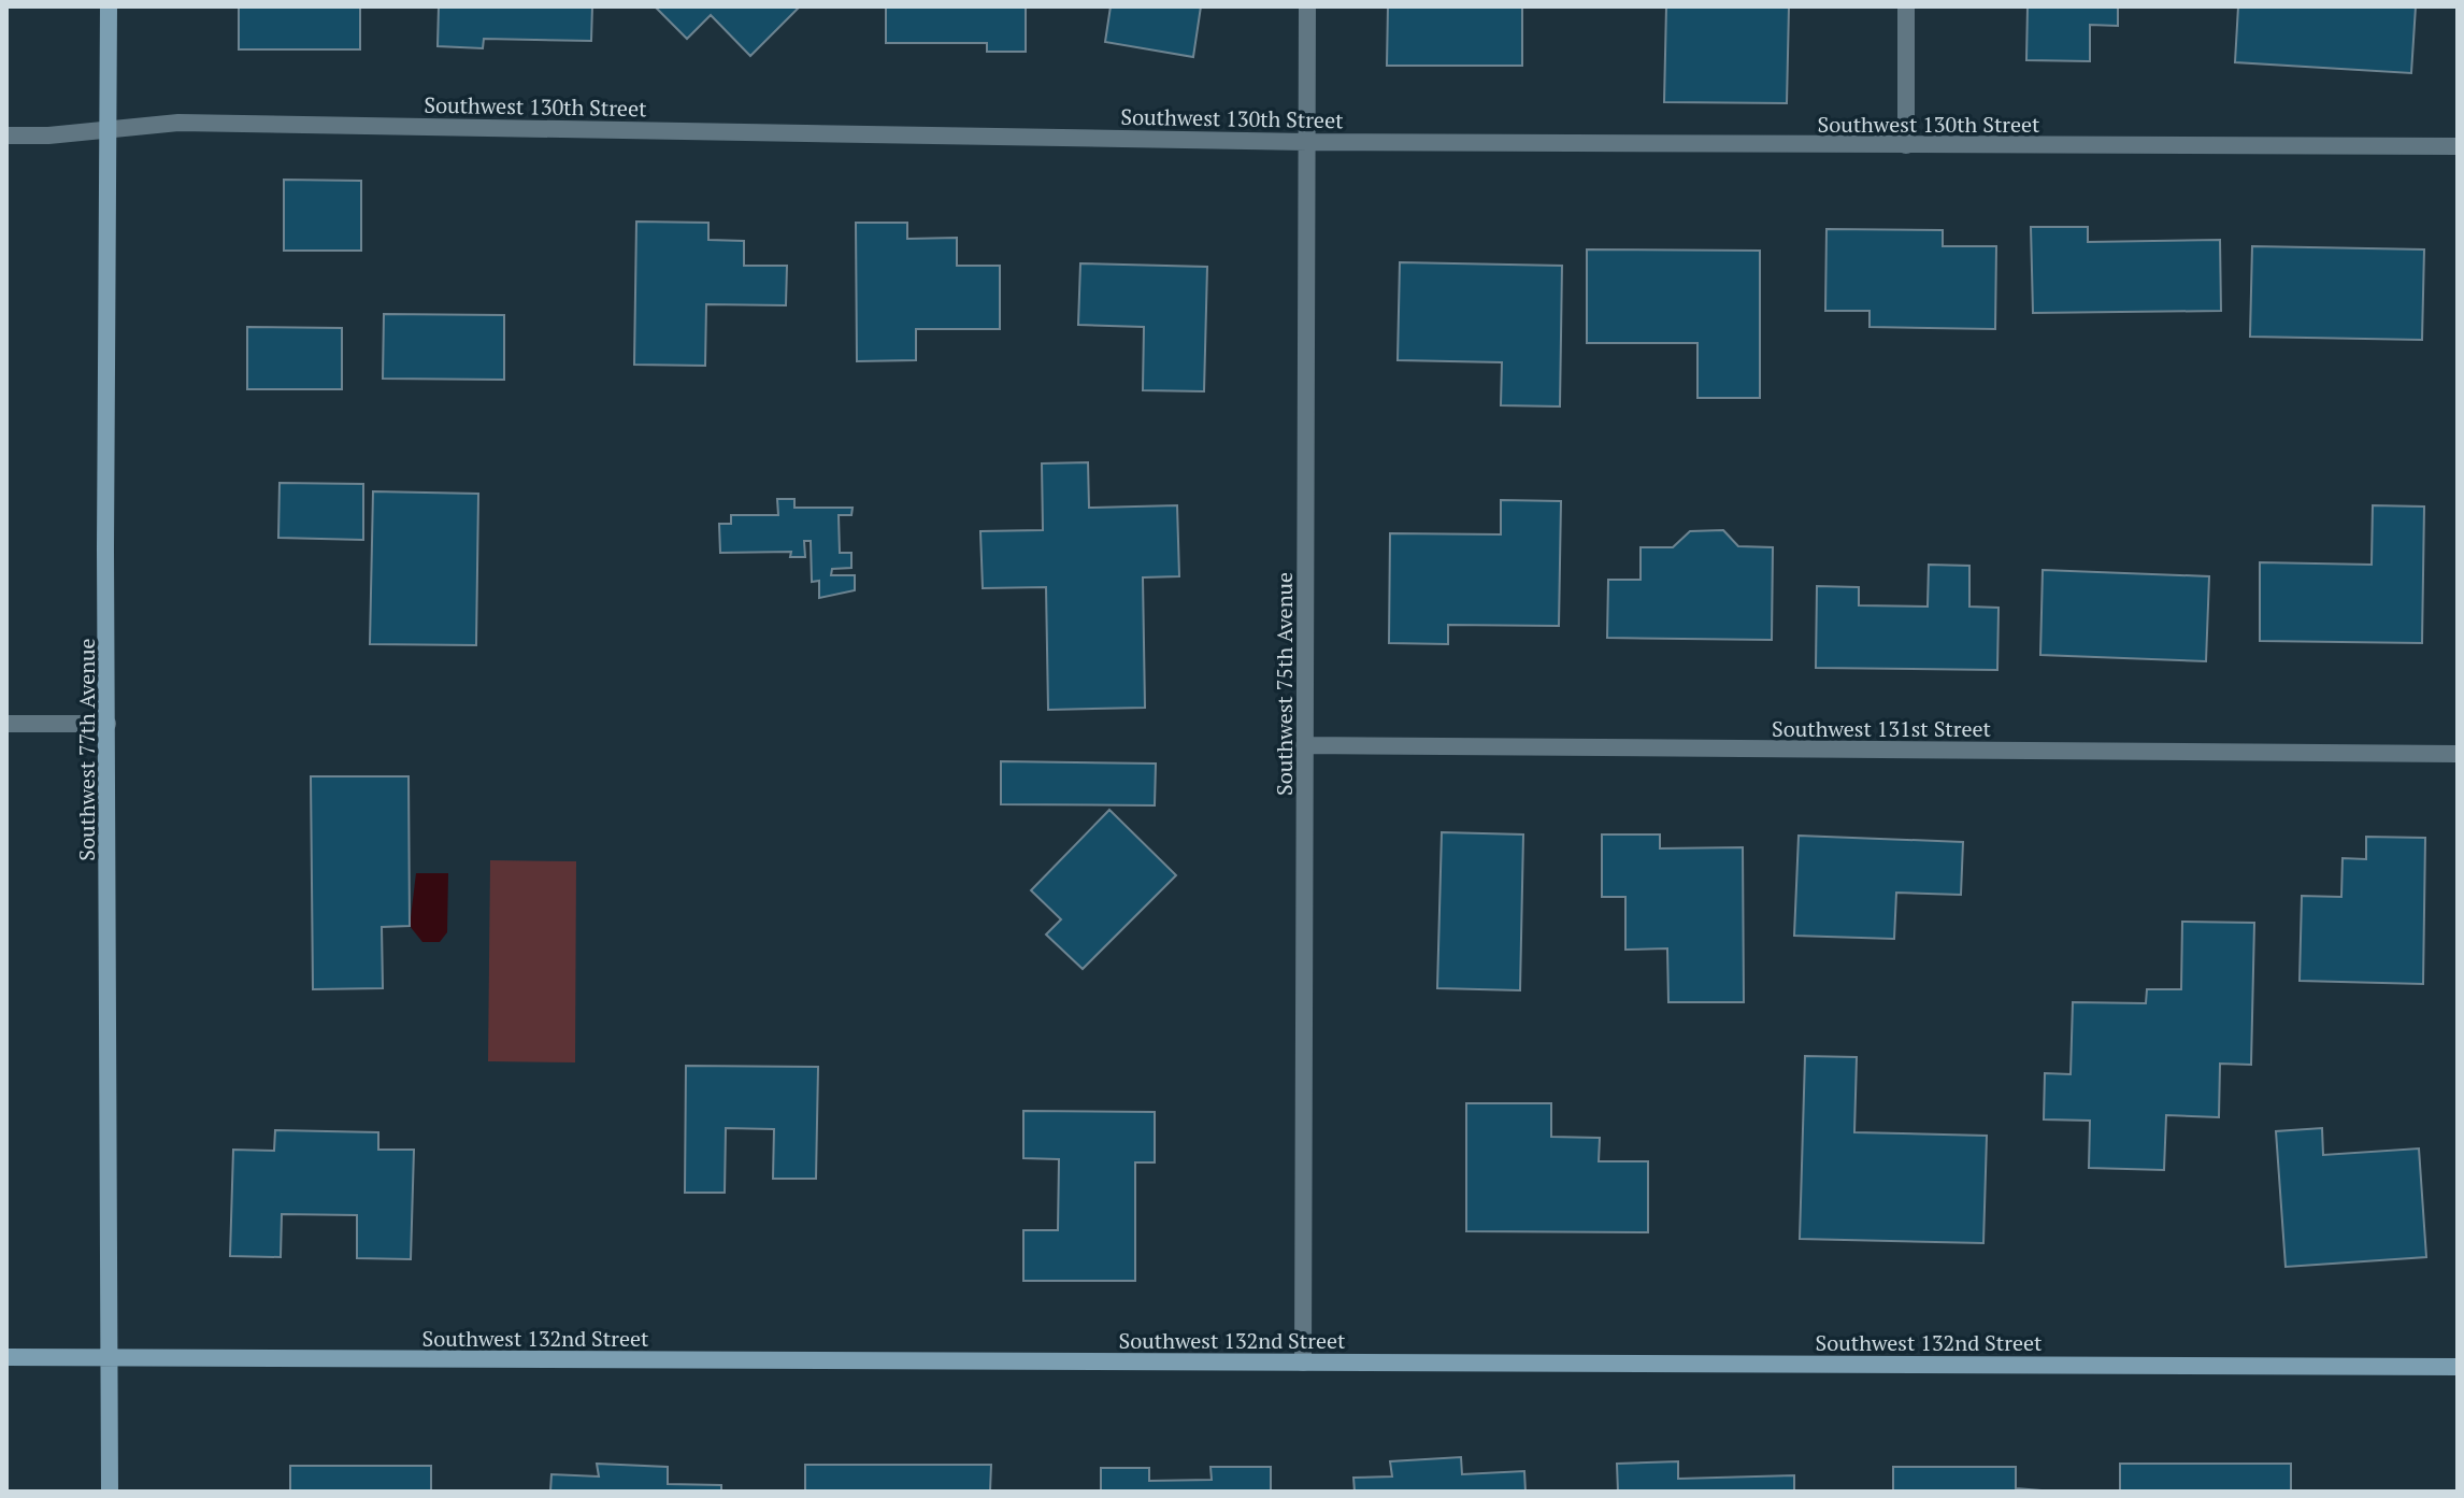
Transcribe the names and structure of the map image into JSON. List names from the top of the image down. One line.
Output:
{"streets":{"street":["Southwest 130th Street","Southwest 75th Avenue","Southwest 131st Street","Southwest 77th Avenue","Southwest 132nd Street"]},"crossings":[["Southwest 130th Street","Southwest 75th Avenue"],["Southwest 130th Street","Southwest 77th Avenue"],["Southwest 75th Avenue","Southwest 131st Street"],["Southwest 75th Avenue","Southwest 132nd Street"],["Southwest 77th Avenue","Southwest 132nd Street"]]}
